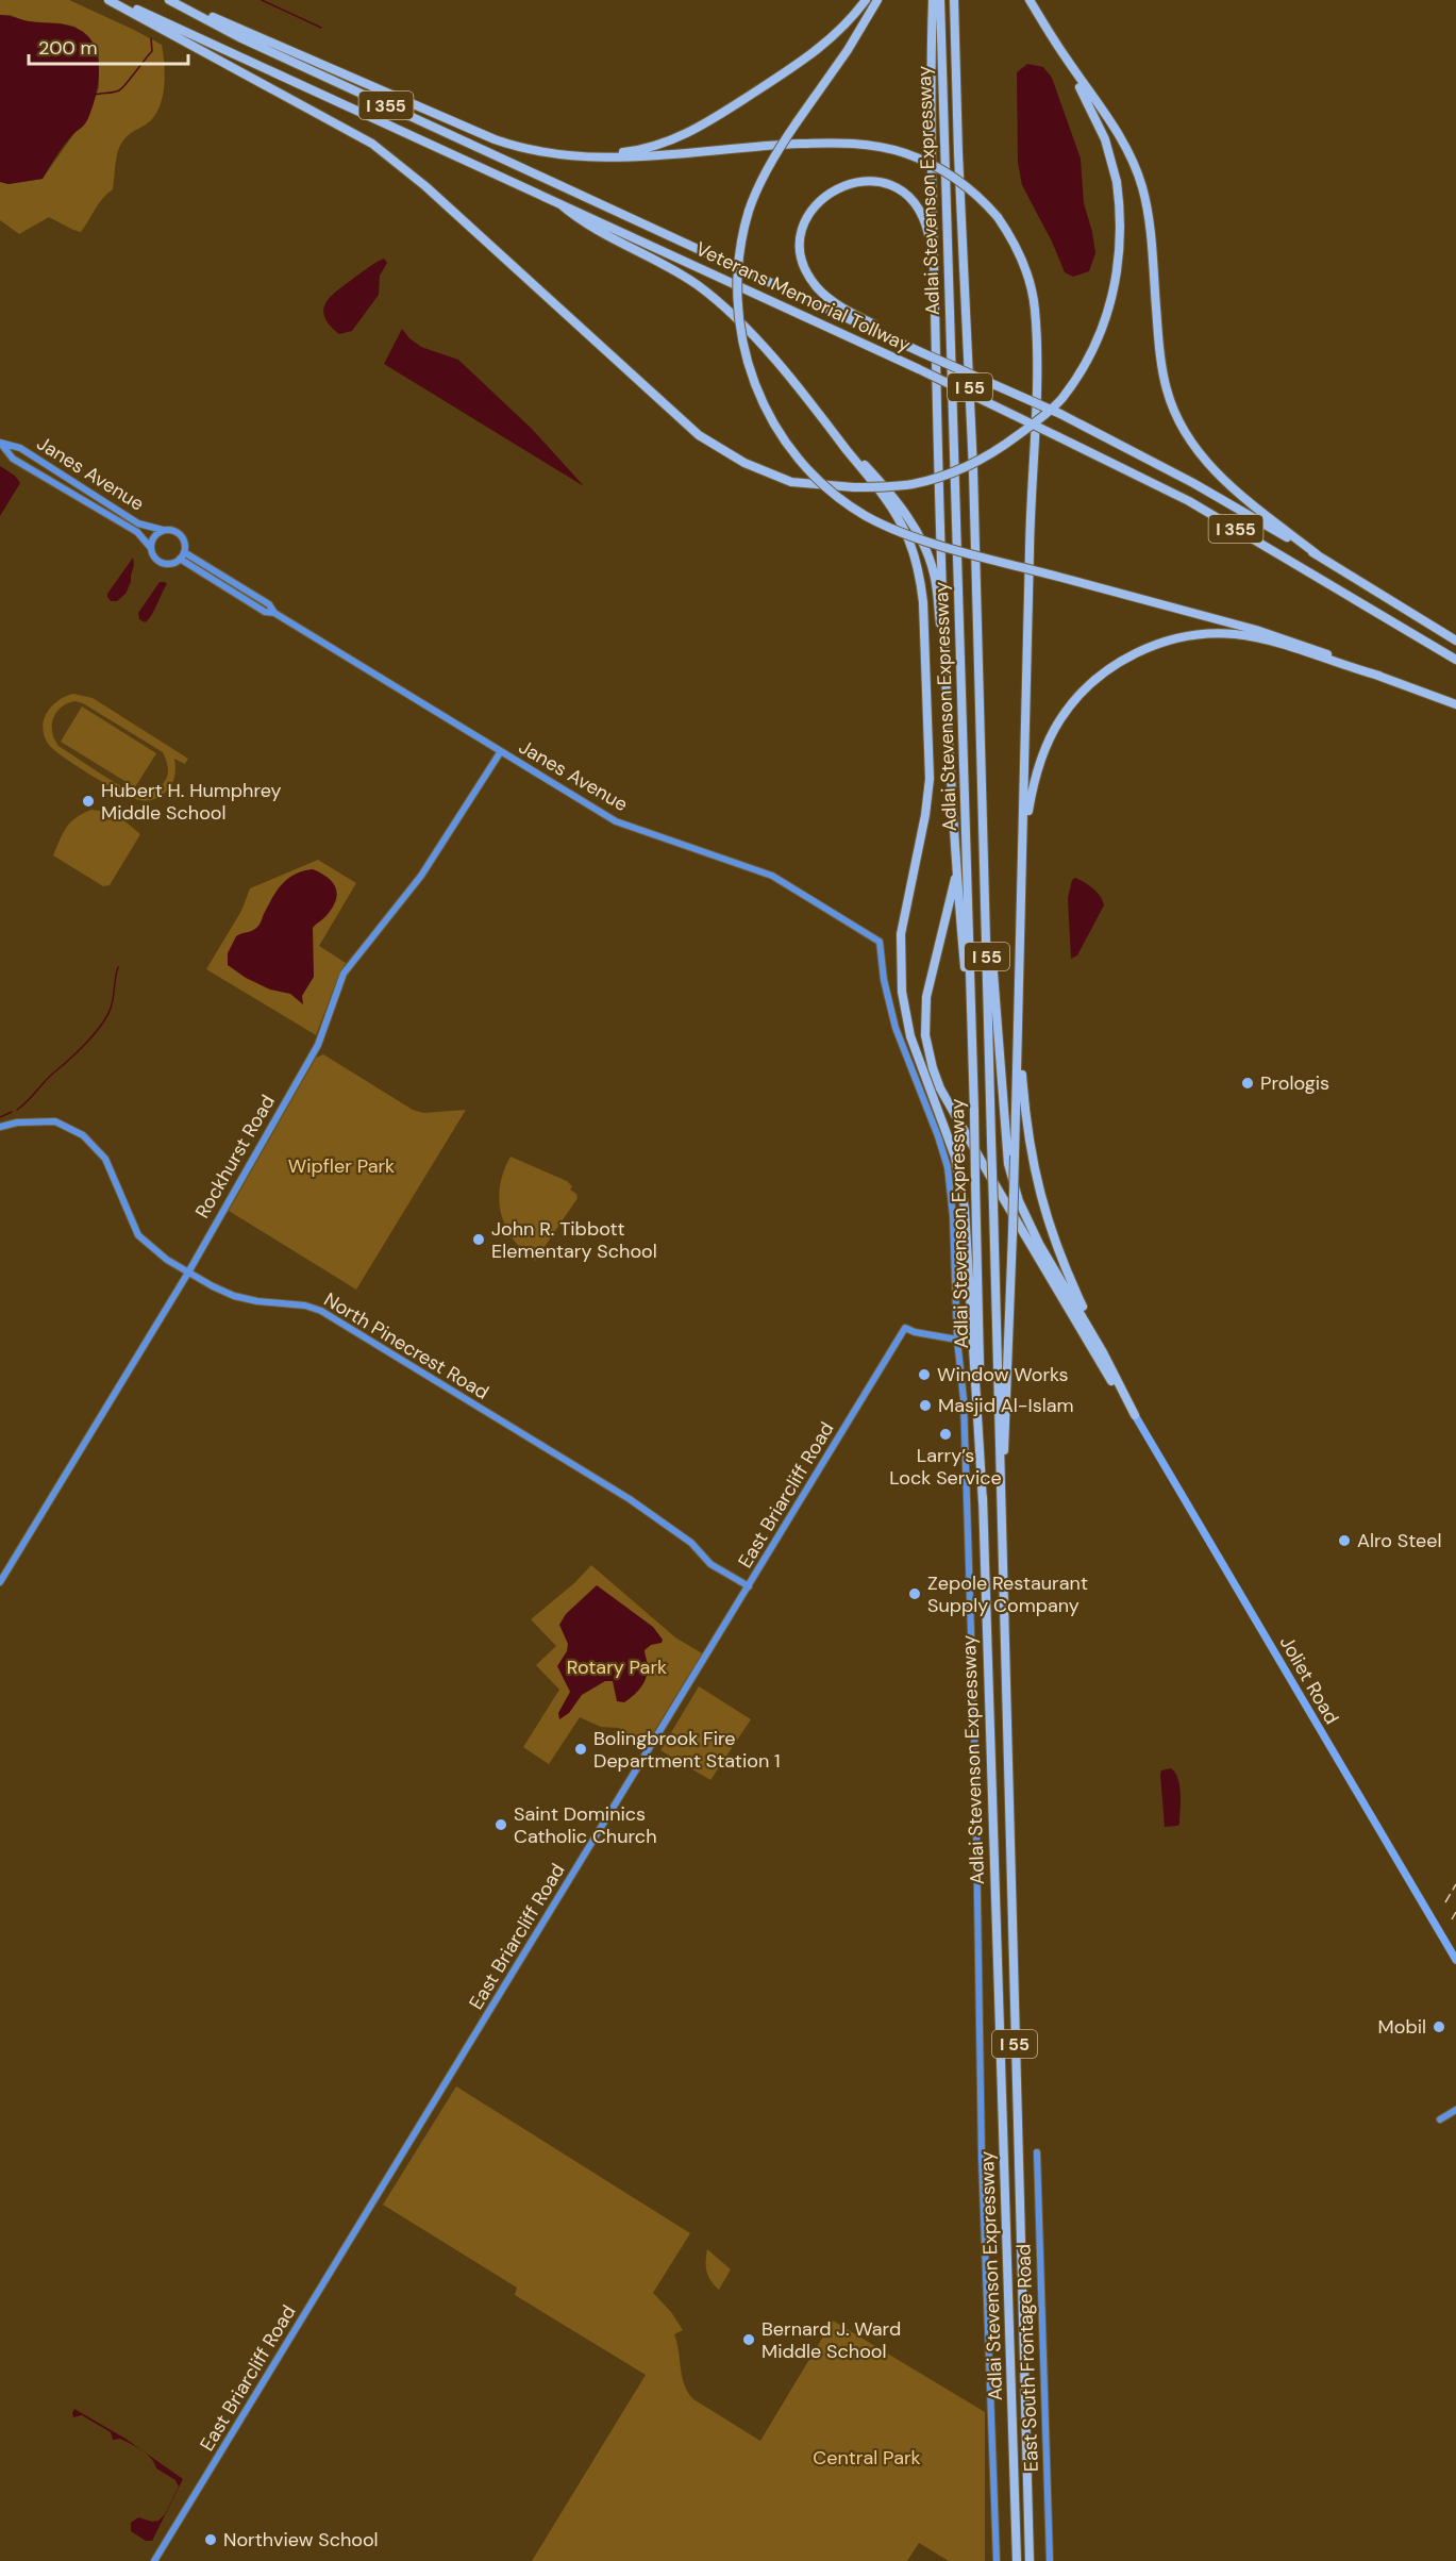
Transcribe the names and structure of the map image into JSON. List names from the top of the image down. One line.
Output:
{"streets":{"highway":["I 355","Adlai Stevenson Expressway","Veterans Memorial Tollway","I 55"],"main road":["Joliet Road"],"street":["Janes Avenue","Rockhurst Road","North Pinecrest Road","East Briarcliff Road","East South Frontage Road"]},"crossings":[["Janes Avenue","Rockhurst Road"],["Janes Avenue","East Briarcliff Road"],["Rockhurst Road","North Pinecrest Road"],["North Pinecrest Road","East Briarcliff Road"]],"parks":["Wipfler Park","Rotary Park","Central Park"],"places":["Hubert H. Humphrey Middle School","Prologis","John R. Tibbott Elementary School","Window Works","Masjid Al-Islam","Larry’s Lock Service","Alro Steel","Zepole Restaurant Supply Company","Bolingbrook Fire Department Station 1","Saint Dominics Catholic Church","Mobil","Bernard J. Ward Middle School","Northview School"],"scale_bar":"200 m"}
